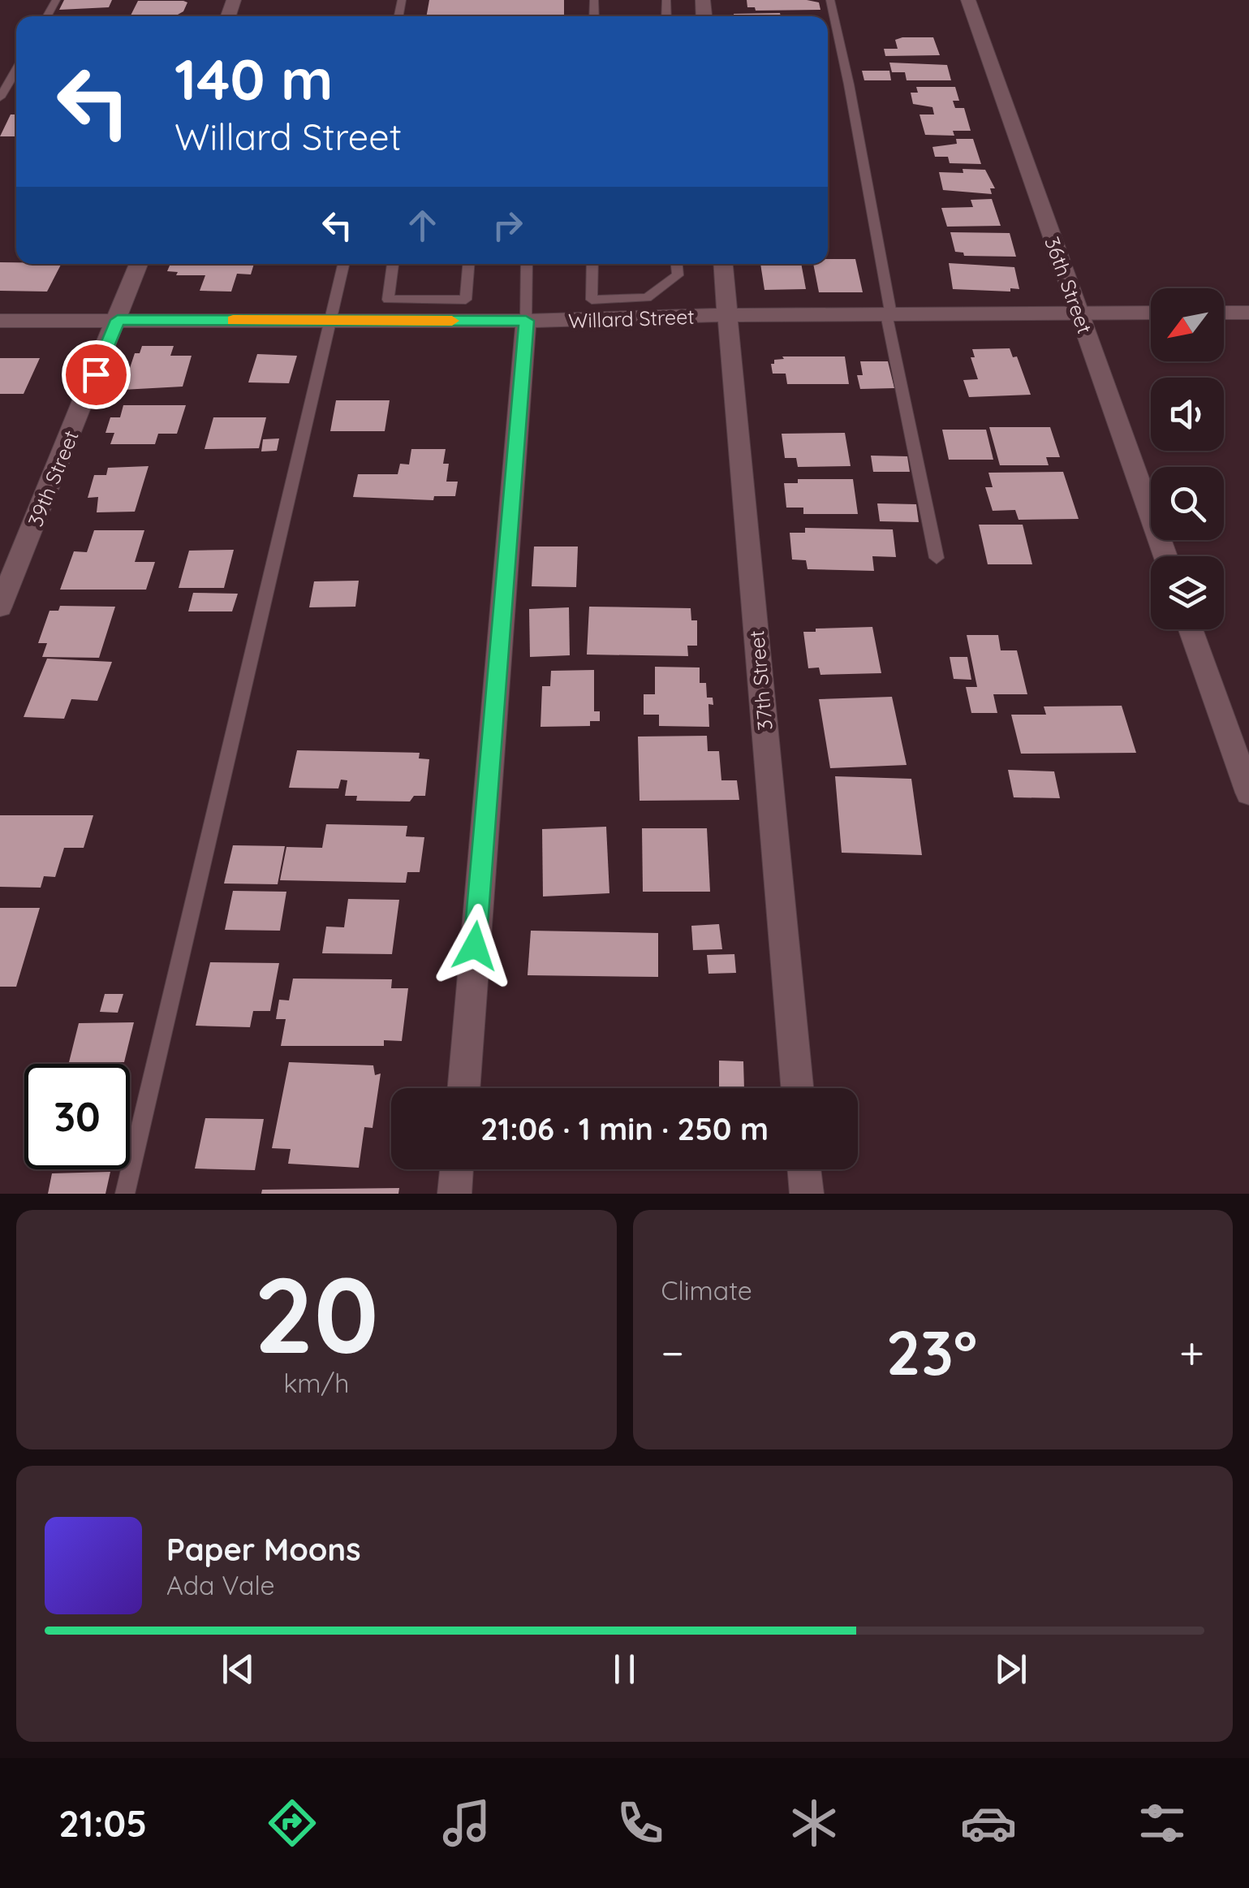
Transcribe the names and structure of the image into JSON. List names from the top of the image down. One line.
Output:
{"streets":{"street":["36th Street","Willard Street","39th Street","37th Street"]},"crossings":[["36th Street","Willard Street"],["Willard Street","39th Street"],["Willard Street","37th Street"]],"north":"bottom left","page":{"turn":["140 m","Willard Street"],"limit":"30","trip":"21:06 · 1 min · 250 m","tile":[["20","km/h"],"Climate"],"heat":["−","23°","+"],"song":["Paper Moons","Ada Vale"],"tabs":"21:05"}}
